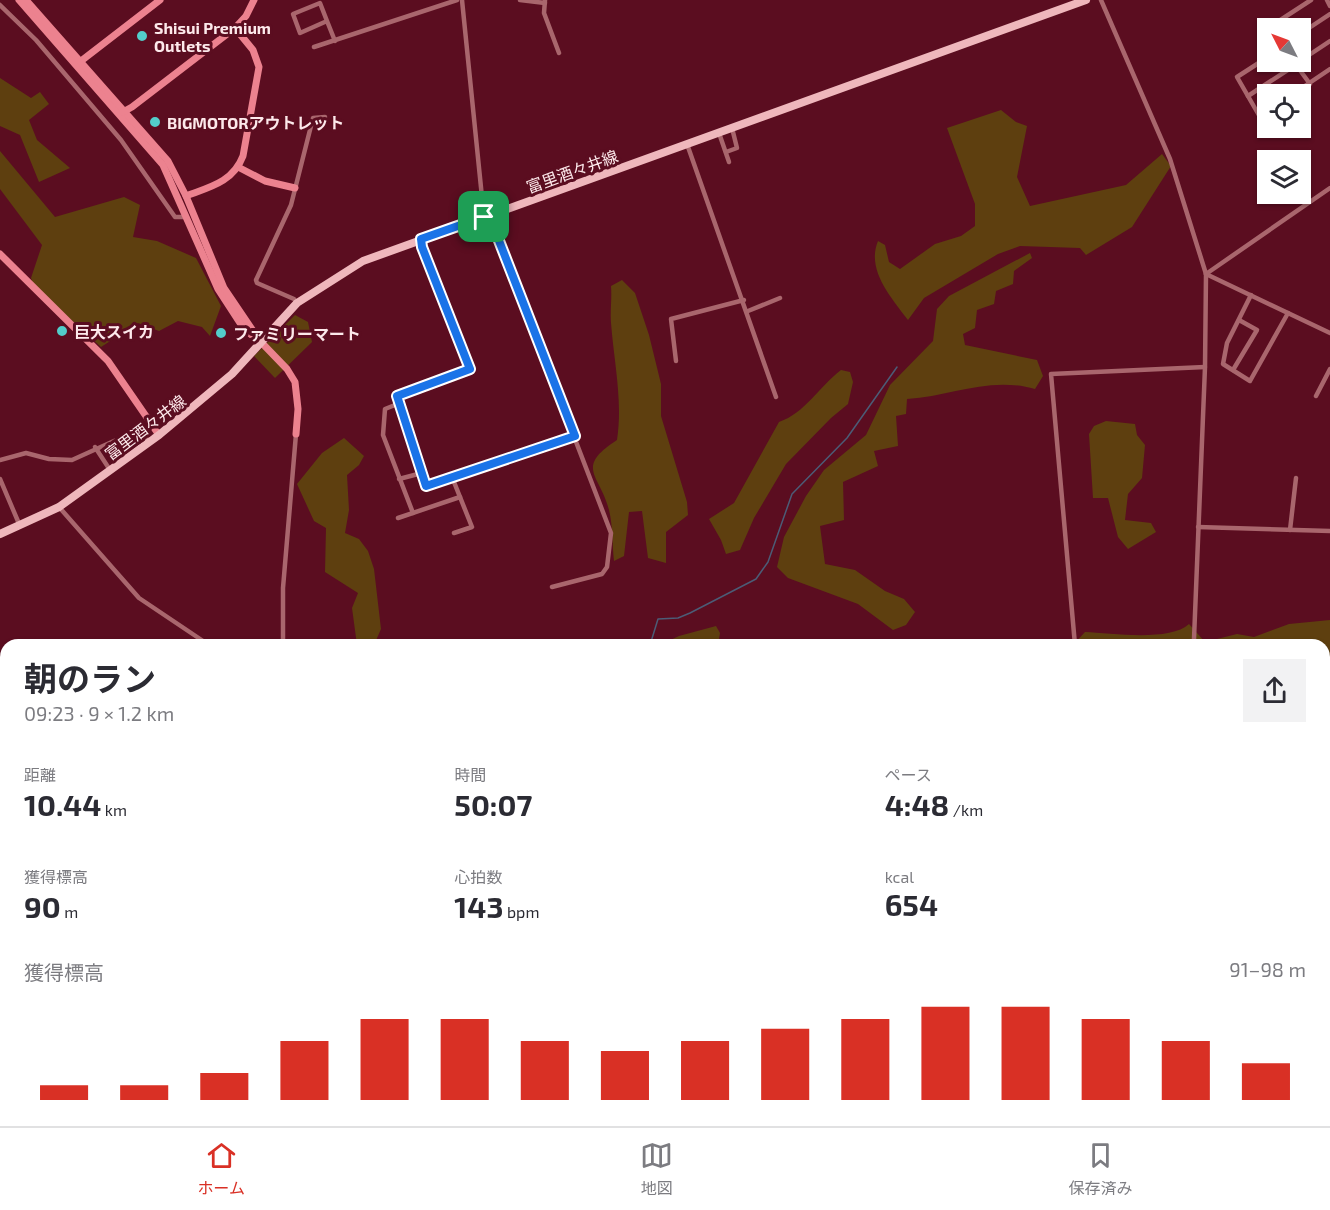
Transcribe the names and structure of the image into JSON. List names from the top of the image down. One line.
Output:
{"streets":{"main road":["富里酒々井線"]},"places":["Shisui Premium Outlets","BIGMOTORアウトレット","巨大スイカ","ファミリーマート"],"north":"top left","page":{"heading":["朝のラン","09:23 · 9 × 1.2 km"],"stats":[["距離","10.44 km"],["時間","50:07"],["ペース","4:48 /km"],["獲得標高","90 m"],["心拍数","143 bpm"],["kcal","654"]],"chart":["獲得標高","91–98 m"],"tabs":["ホーム","地図","保存済み"]}}
